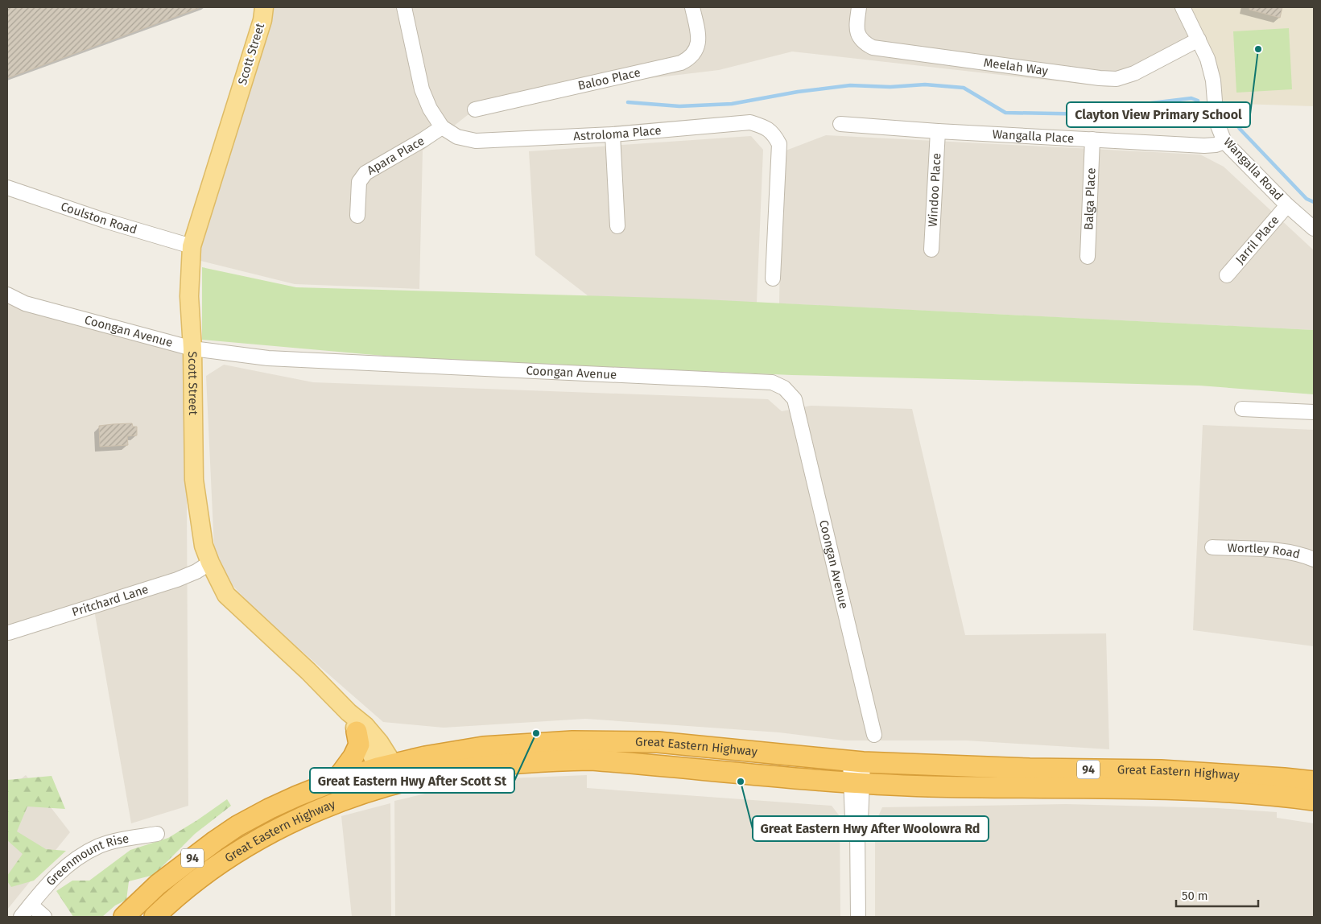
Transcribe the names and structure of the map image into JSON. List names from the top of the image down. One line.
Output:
{"streets":{"highway":["Great Eastern Highway","94"],"main road":["Scott Street"],"street":["Meelah Way","Baloo Place","Astroloma Place","Wangalla Place","Apara Place","Wangalla Road","Windoo Place","Balga Place","Coulston Road","Jarril Place","Coongan Avenue","Wortley Road","Pritchard Lane","Greenmount Rise"]},"crossings":[["Scott Street","Coulston Road"],["Scott Street","Coongan Avenue"],["Scott Street","Pritchard Lane"],["Scott Street","Great Eastern Highway"],["Meelah Way","Wangalla Road"],["Astroloma Place","Apara Place"],["Wangalla Place","Wangalla Road"],["Wangalla Place","Windoo Place"],["Wangalla Place","Balga Place"],["Wangalla Road","Jarril Place"]],"places":["Clayton View Primary School","Great Eastern Hwy After Scott St","Great Eastern Hwy After Woolowra Rd"],"scale_bar":"50 m"}
